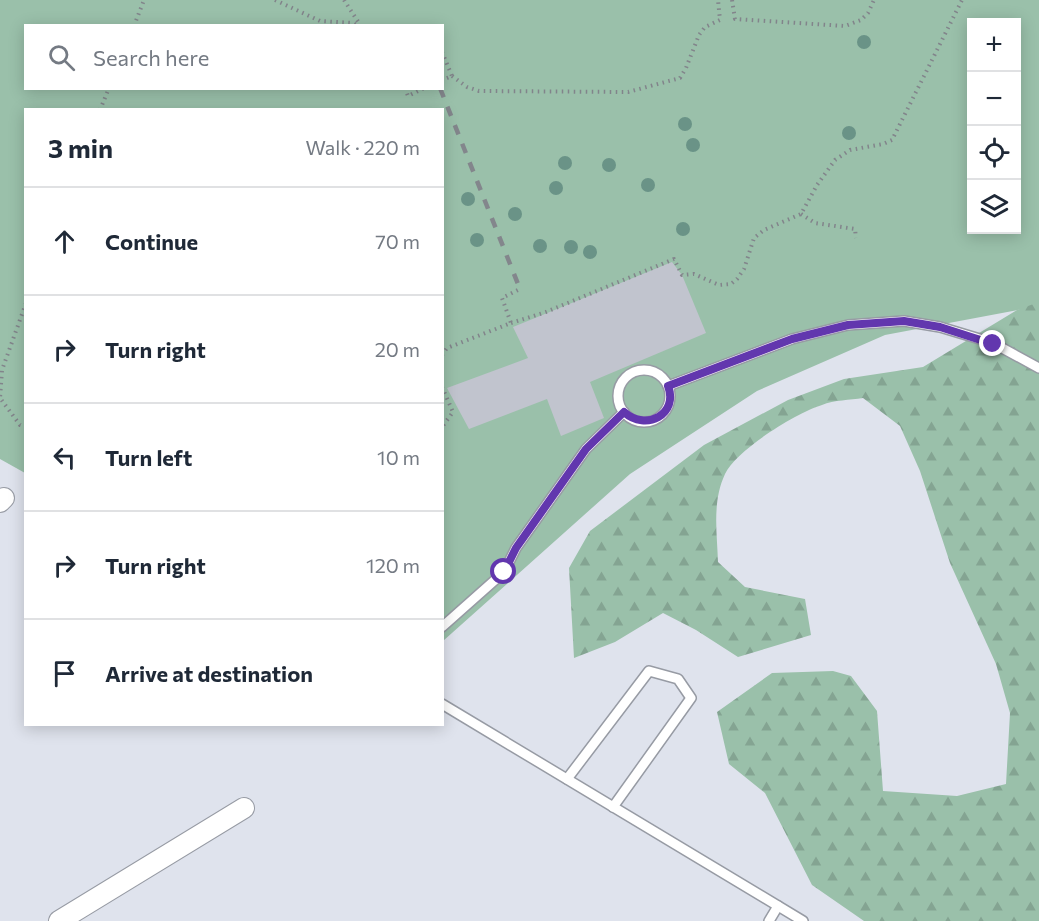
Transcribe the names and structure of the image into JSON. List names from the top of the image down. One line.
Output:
{"page":{"map_buttons":["+","−"],"search":"Search here","heading":["3 min","Walk · 220 m"],"list":[["Continue","70 m"],["Turn right","20 m"],["Turn left","10 m"],["Turn right","120 m"],"Arrive at destination"]}}
